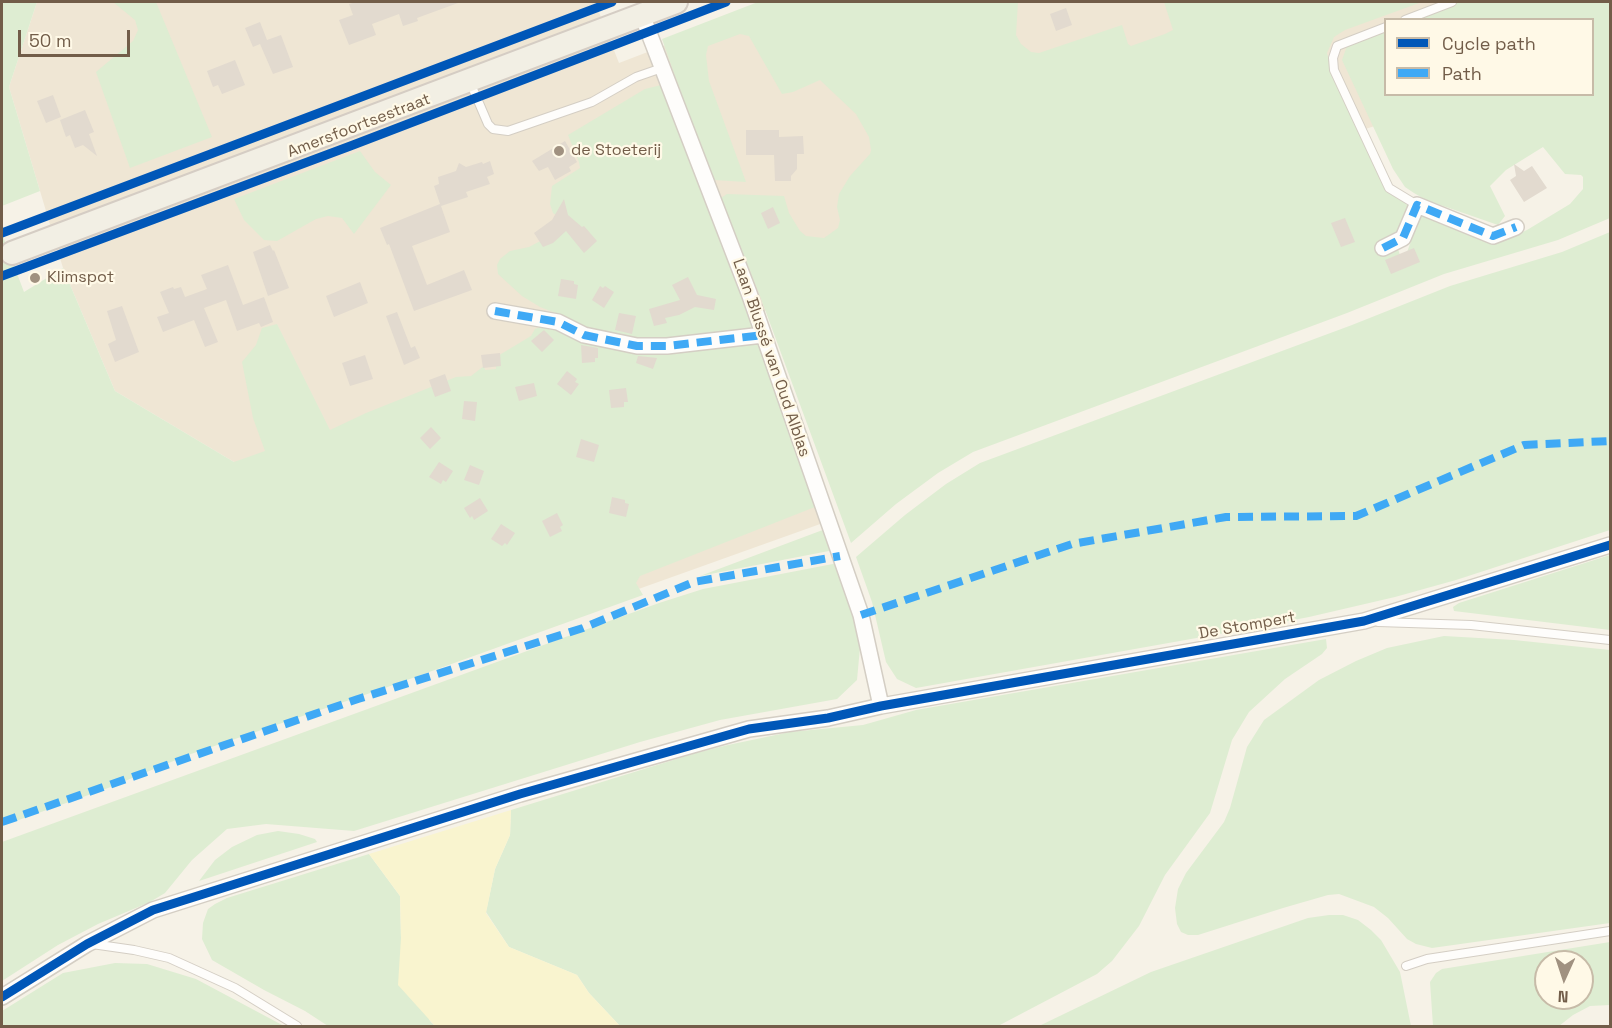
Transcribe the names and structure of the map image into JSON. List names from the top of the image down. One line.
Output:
{"streets":{"main road":["Amersfoortsestraat"],"street":["Laan Blussé van Oud Alblas","De Stompert"]},"crossings":[["Amersfoortsestraat","Laan Blussé van Oud Alblas"],["Laan Blussé van Oud Alblas","De Stompert"]],"places":["de Stoeterij","Klimspot"],"legend":["Cycle path","Path"],"scale_bar":"50 m","north":"bottom"}
